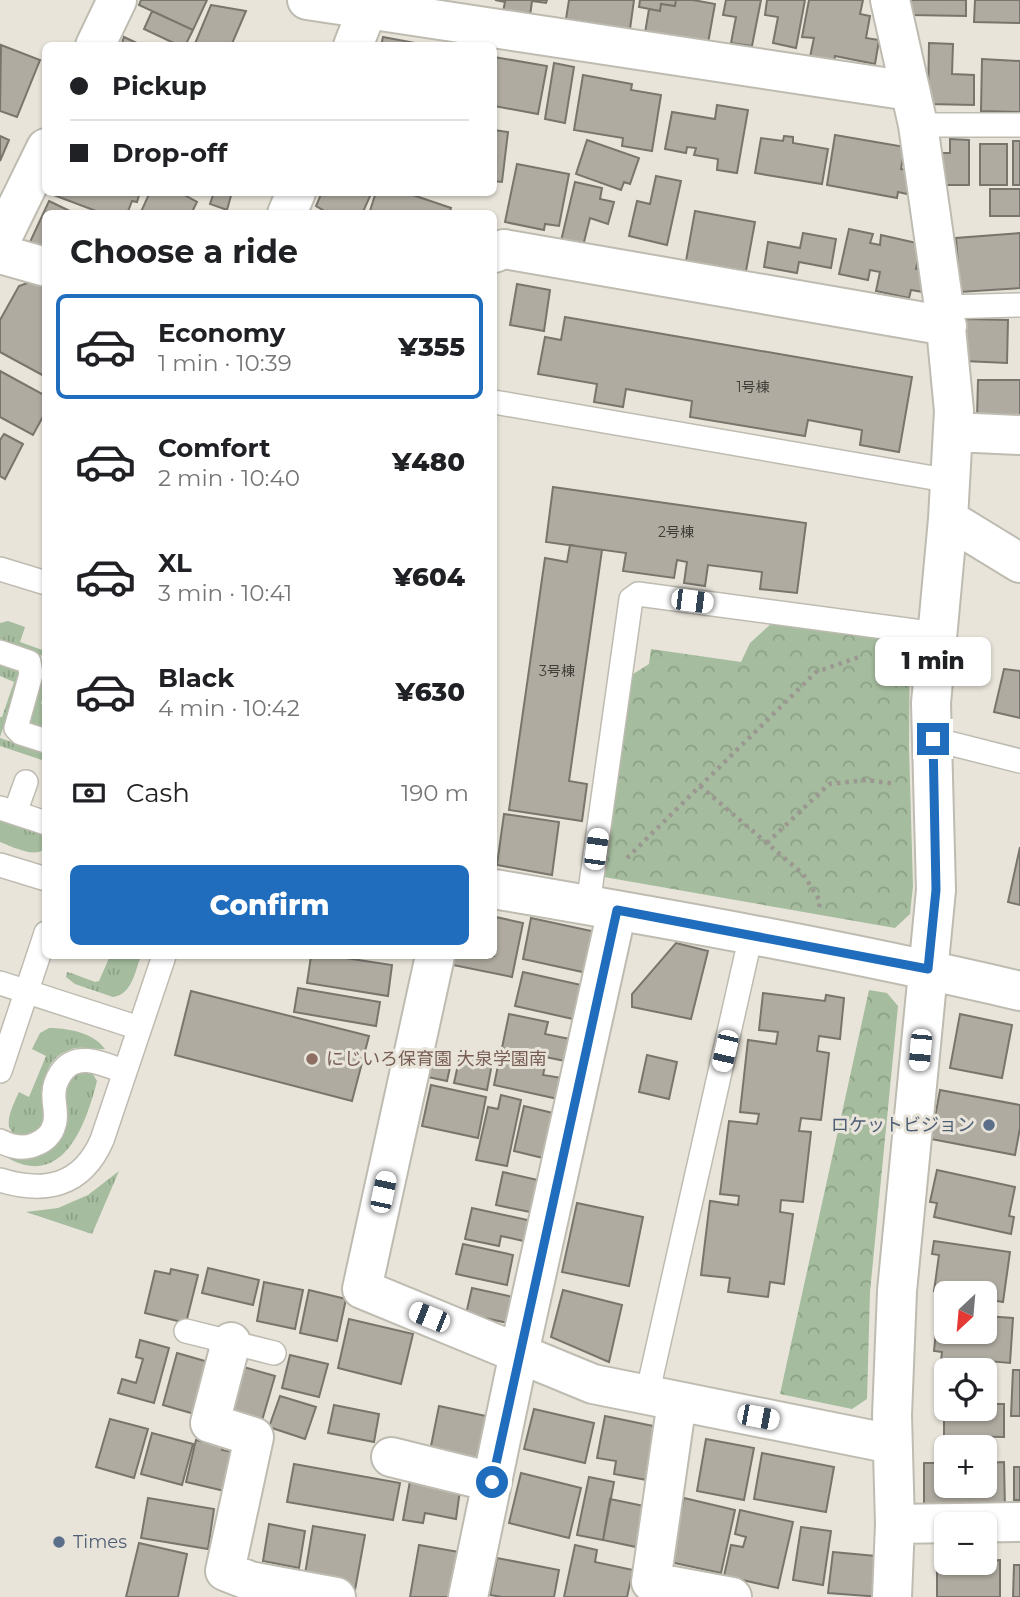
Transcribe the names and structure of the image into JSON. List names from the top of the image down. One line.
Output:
{"places":["にじいろ保育園 大泉学園南","ロケットビジョン","Times"],"house_numbers":["1号棟","2号棟","3号棟"],"north":"bottom left","page":{"banner":["Pickup","Drop-off"],"heading":"Choose a ride","list":[{"name":"Economy","note":"1 min · 10:39","value":"¥355"},{"name":"Comfort","note":"2 min · 10:40","value":"¥480"},{"name":"XL","note":"3 min · 10:41","value":"¥604"},{"name":"Black","note":"4 min · 10:42","value":"¥630"}],"bubble":"1 min","pay":["Cash","190 m"],"buttons":"Confirm","map_buttons":["+","−"]}}
